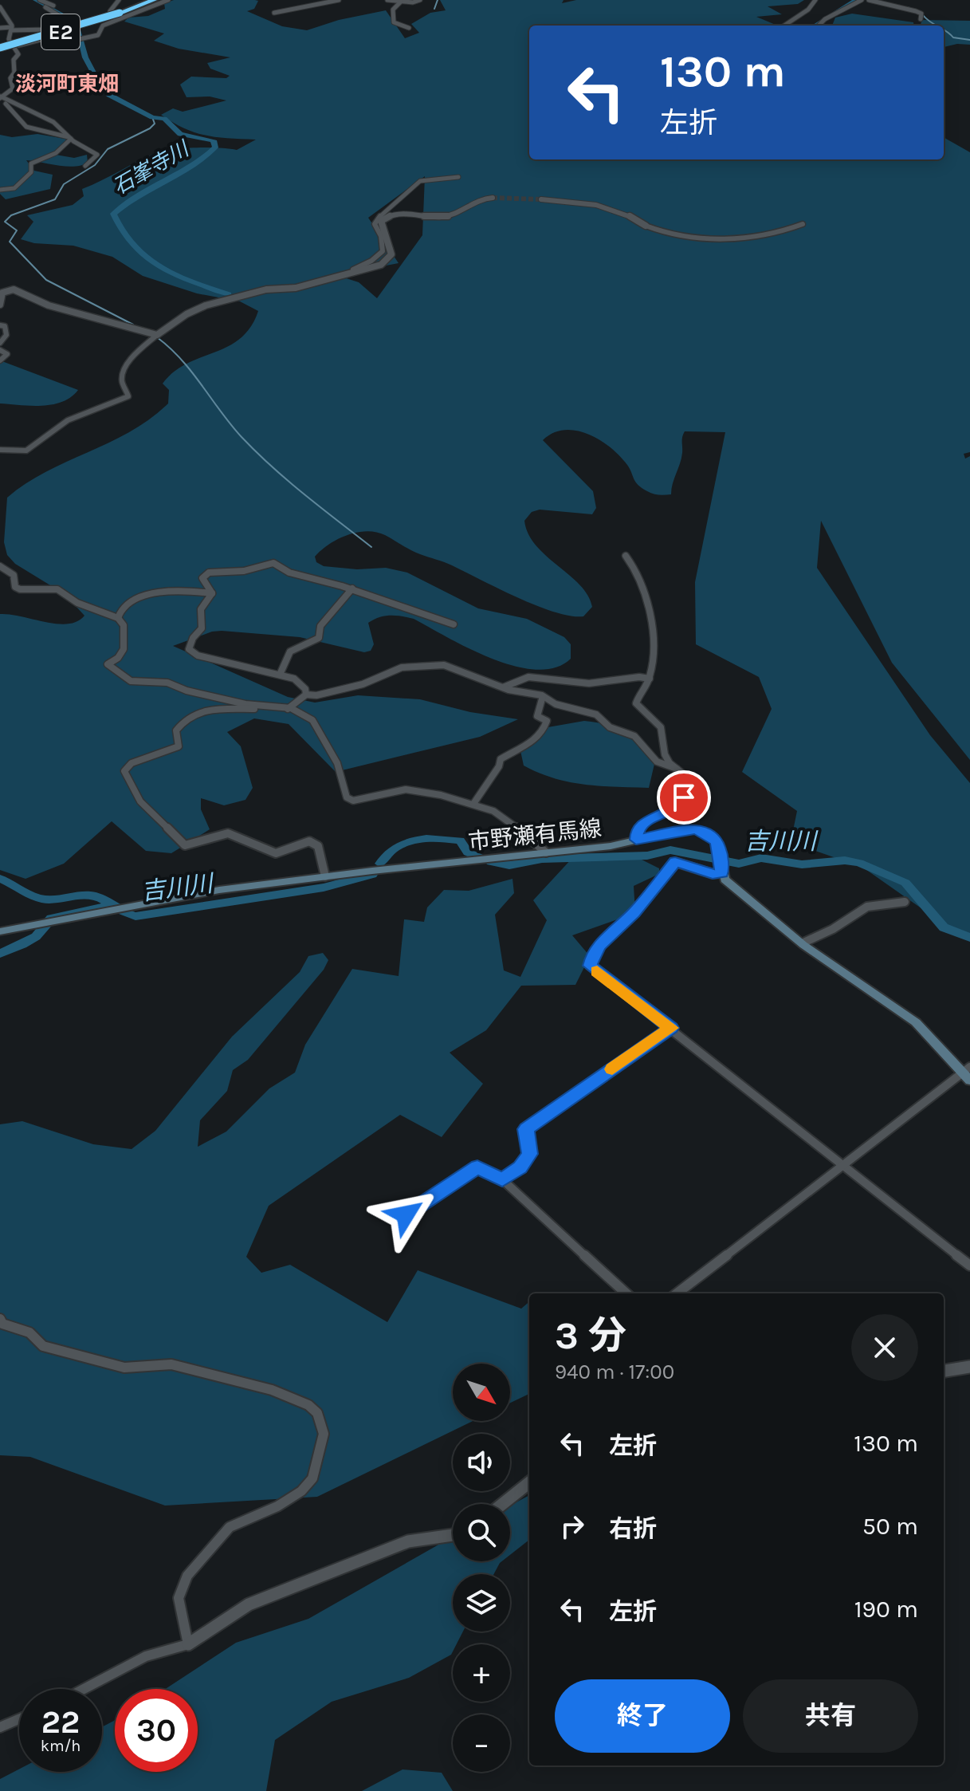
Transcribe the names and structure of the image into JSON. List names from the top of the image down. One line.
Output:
{"streets":{"highway":["E2"],"main road":["市野瀬有馬線"]},"districts":["淡河町東畑"],"water":["石峯寺川","吉川川"],"north":"bottom right","page":{"turn":["130 m","左折"],"heading":["3 分","940 m · 17:00"],"map_buttons":["+","−"],"list":[{"name":"左折","value":"130 m"},{"name":"右折","value":"50 m"},{"name":"左折","value":"190 m"}],"buttons":["終了","共有"],"speed":"22 km/h","limit":"30"}}
